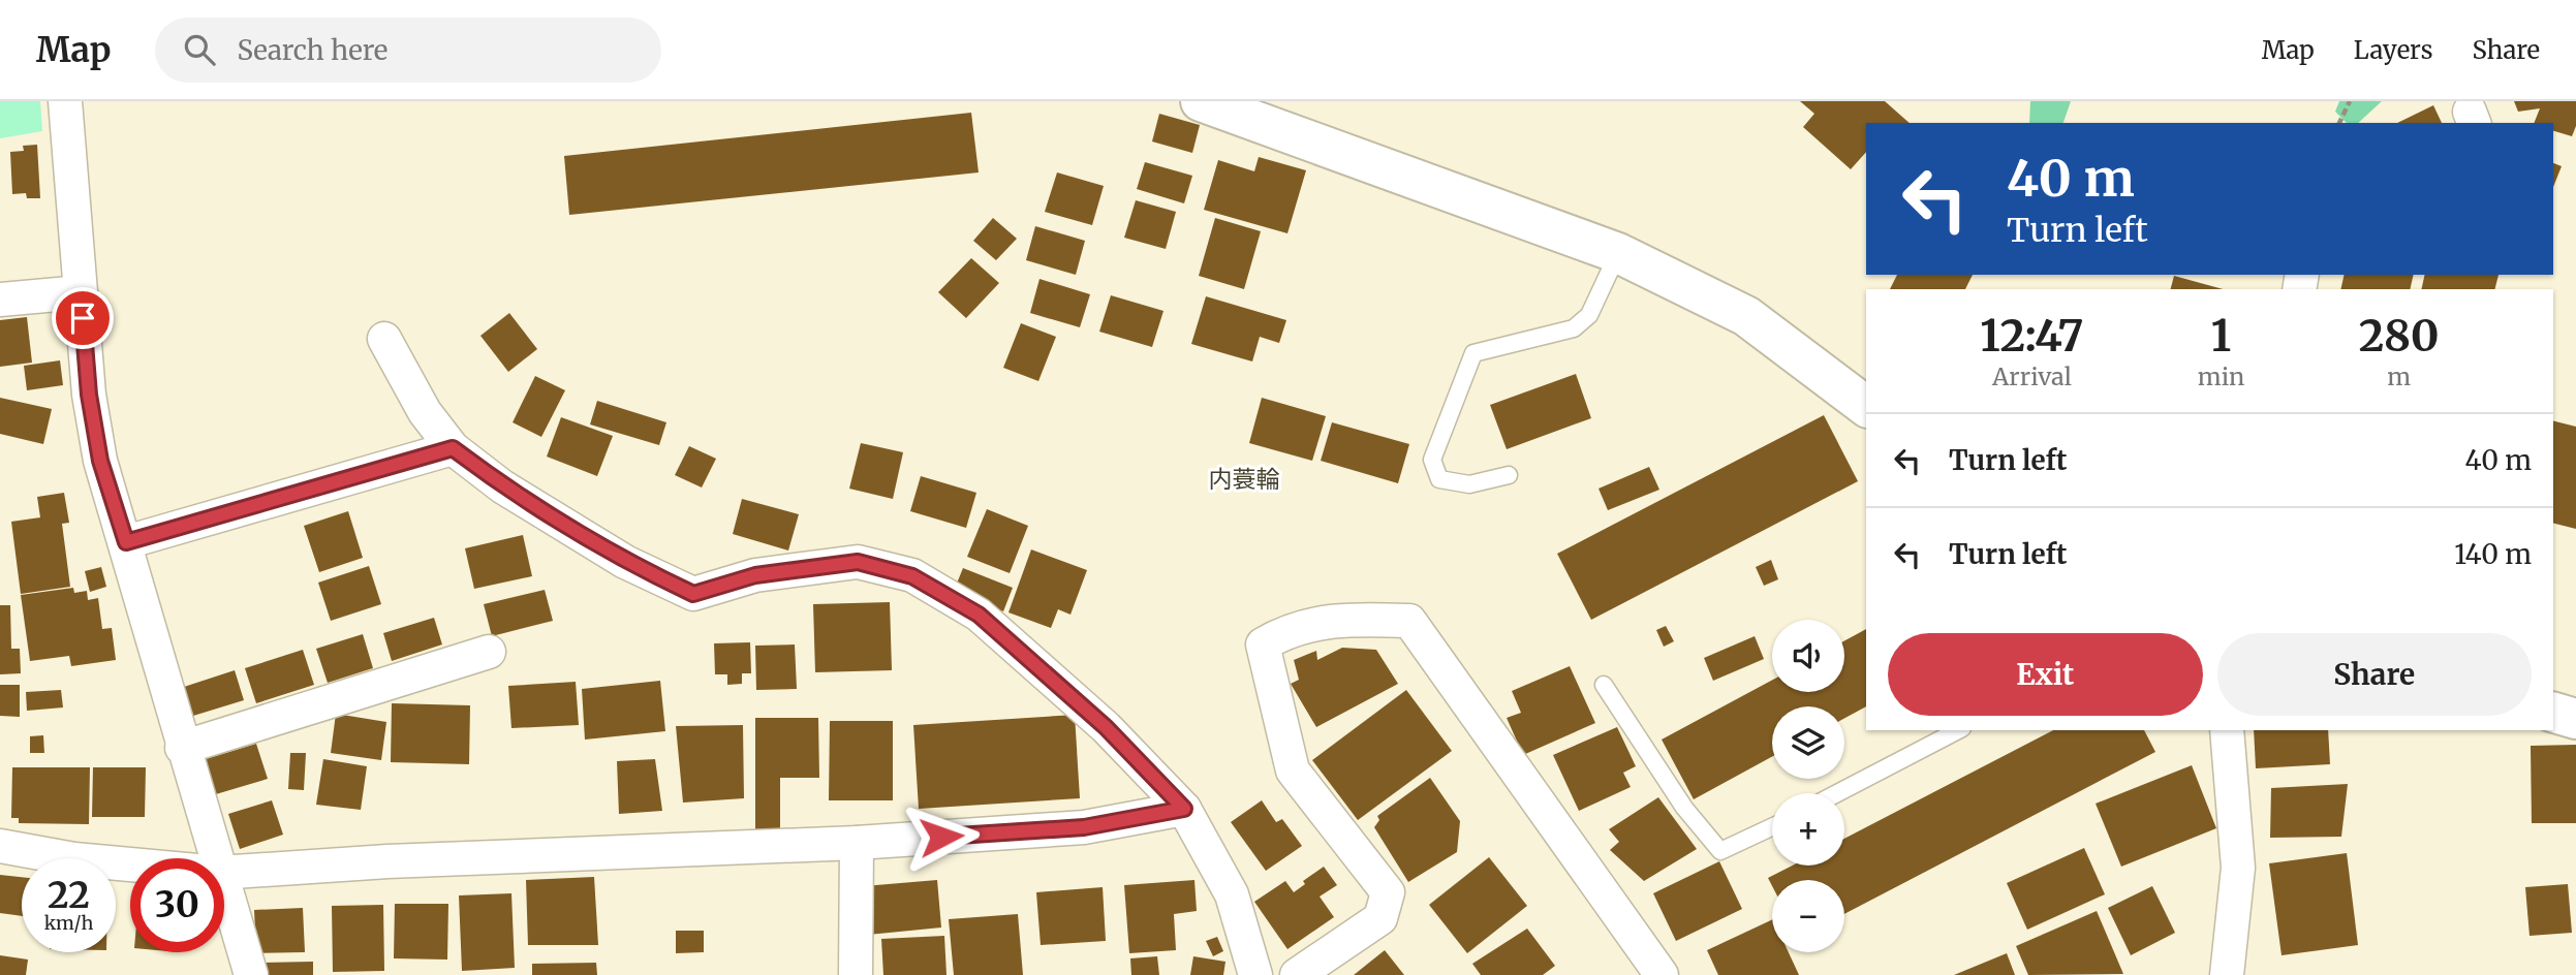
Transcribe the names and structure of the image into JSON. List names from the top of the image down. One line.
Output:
{"districts":["内蓑輪"],"page":{"header":"Map","search":"Search here","nav":["Map","Layers","Share"],"turn":["40 m","Turn left"],"eta":["12:47","Arrival","1","min","280","m"],"list":[{"name":"Turn left","value":"40 m"},{"name":"Turn left","value":"140 m"}],"buttons":["Exit","Share"],"map_buttons":["+","−"],"speed":"22 km/h","limit":"30"}}
